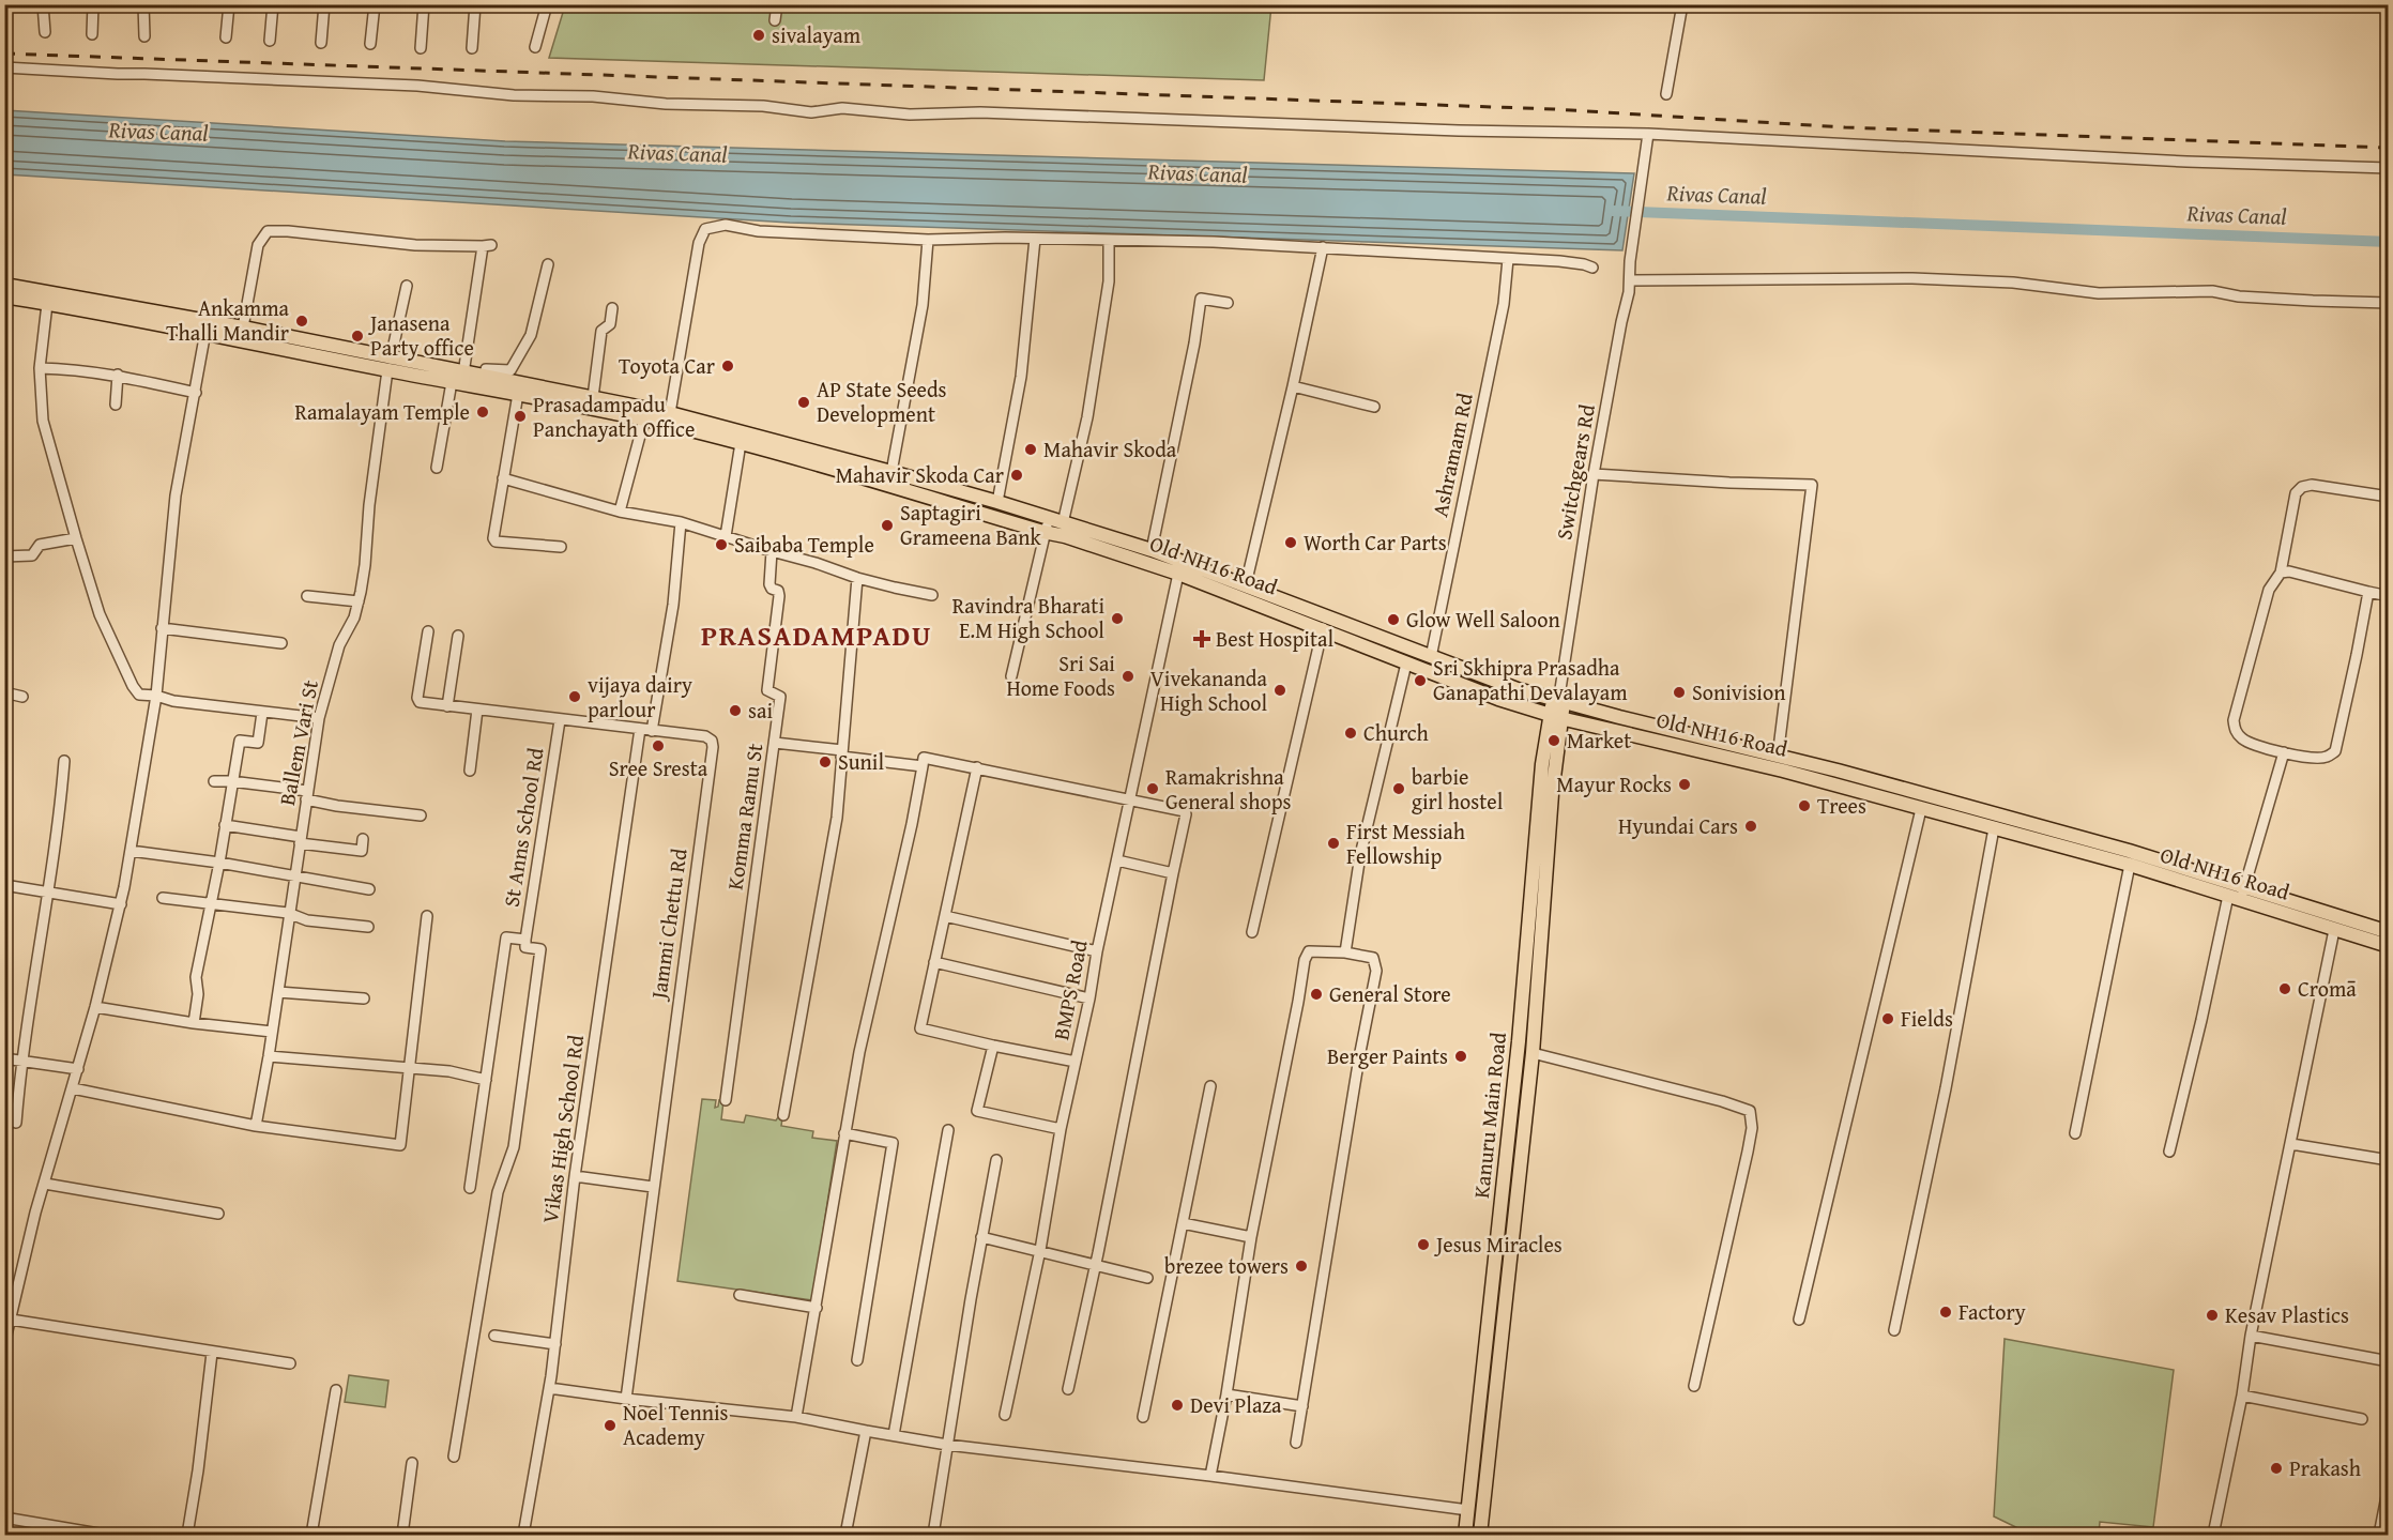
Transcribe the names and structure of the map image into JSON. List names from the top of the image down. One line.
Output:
{"streets":{"main road":["Old NH16 Road","Kanuru Main Road"],"street":["Ashramam Rd","Switchgears Rd","Ballem Vari St","Komma Ramu St","St Anns School Rd","Jammi Chettu Rd","BMPS Road","Vikas High School Rd"]},"crossings":[["Ashramam Rd","Old NH16 Road"],["Switchgears Rd","Old NH16 Road"],["Switchgears Rd","Kanuru Main Road"],["Old NH16 Road","Ballem Vari St"],["Old NH16 Road","BMPS Road"],["Old NH16 Road","Kanuru Main Road"],["St Anns School Rd","Jammi Chettu Rd"],["Jammi Chettu Rd","Vikas High School Rd"]],"districts":["PRASADAMPADU"],"water":["Rivas Canal"],"places":{"other":["sivalayam","Ankamma Thalli Mandir","Janasena Party office","Toyota Car","AP State Seeds Development","Ramalayam Temple","Prasadampadu Panchayath Office","Mahavir Skoda","Mahavir Skoda Car","Saptagiri Grameena Bank","Worth Car Parts","Saibaba Temple","Ravindra Bharati E.M High School","Glow Well Saloon","Sri Sai Home Foods","Sri Skhipra Prasadha Ganapathi Devalayam","Vivekananda High School","Sonivision","vijaya dairy parlour","sai","Church","Market","Sree Sresta","Sunil","Mayur Rocks","Ramakrishna General shops","barbie girl hostel","Trees","Hyundai Cars","First Messiah Fellowship","Cromā","General Store","Fields","Berger Paints","Jesus Miracles","brezee towers","Factory","Kesav Plastics","Devi Plaza","Noel Tennis Academy","Prakash"],"health":["Best Hospital"]}}
